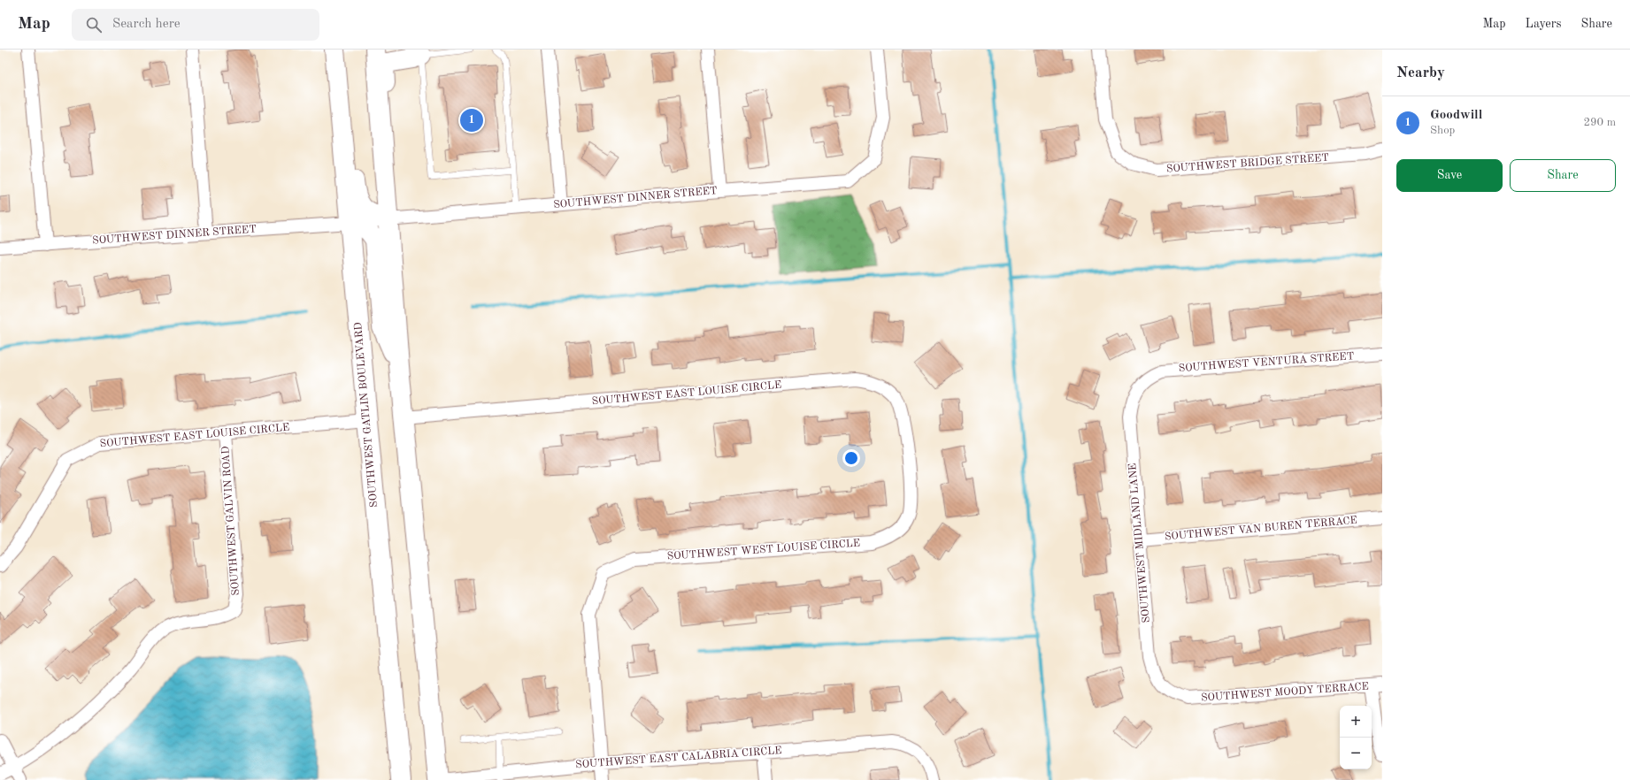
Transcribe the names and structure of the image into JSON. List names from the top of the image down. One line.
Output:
{"streets":{"main road":["SOUTHWEST GATLIN BOULEVARD"],"street":["SOUTHWEST BRIDGE STREET","SOUTHWEST DINNER STREET","SOUTHWEST VENTURA STREET","SOUTHWEST EAST LOUISE CIRCLE","SOUTHWEST GALVIN ROAD","SOUTHWEST VAN BUREN TERRACE","SOUTHWEST MIDLAND LANE","SOUTHWEST WEST LOUISE CIRCLE","SOUTHWEST MOODY TERRACE","SOUTHWEST EAST CALABRIA CIRCLE"]},"crossings":[["SOUTHWEST DINNER STREET","SOUTHWEST GATLIN BOULEVARD"],["SOUTHWEST VENTURA STREET","SOUTHWEST MIDLAND LANE"],["SOUTHWEST EAST LOUISE CIRCLE","SOUTHWEST GATLIN BOULEVARD"],["SOUTHWEST EAST LOUISE CIRCLE","SOUTHWEST GALVIN ROAD"],["SOUTHWEST EAST LOUISE CIRCLE","SOUTHWEST WEST LOUISE CIRCLE"],["SOUTHWEST VAN BUREN TERRACE","SOUTHWEST MIDLAND LANE"],["SOUTHWEST MIDLAND LANE","SOUTHWEST MOODY TERRACE"],["SOUTHWEST WEST LOUISE CIRCLE","SOUTHWEST EAST CALABRIA CIRCLE"]],"page":{"header":"Map","search":"Search here","nav":["Map","Layers","Share"],"heading":"Nearby","list":[{"mark":"1","name":"Goodwill","note":"Shop","value":"290 m"}],"pins":"1","buttons":["Save","Share"],"map_buttons":["+","−"]}}
